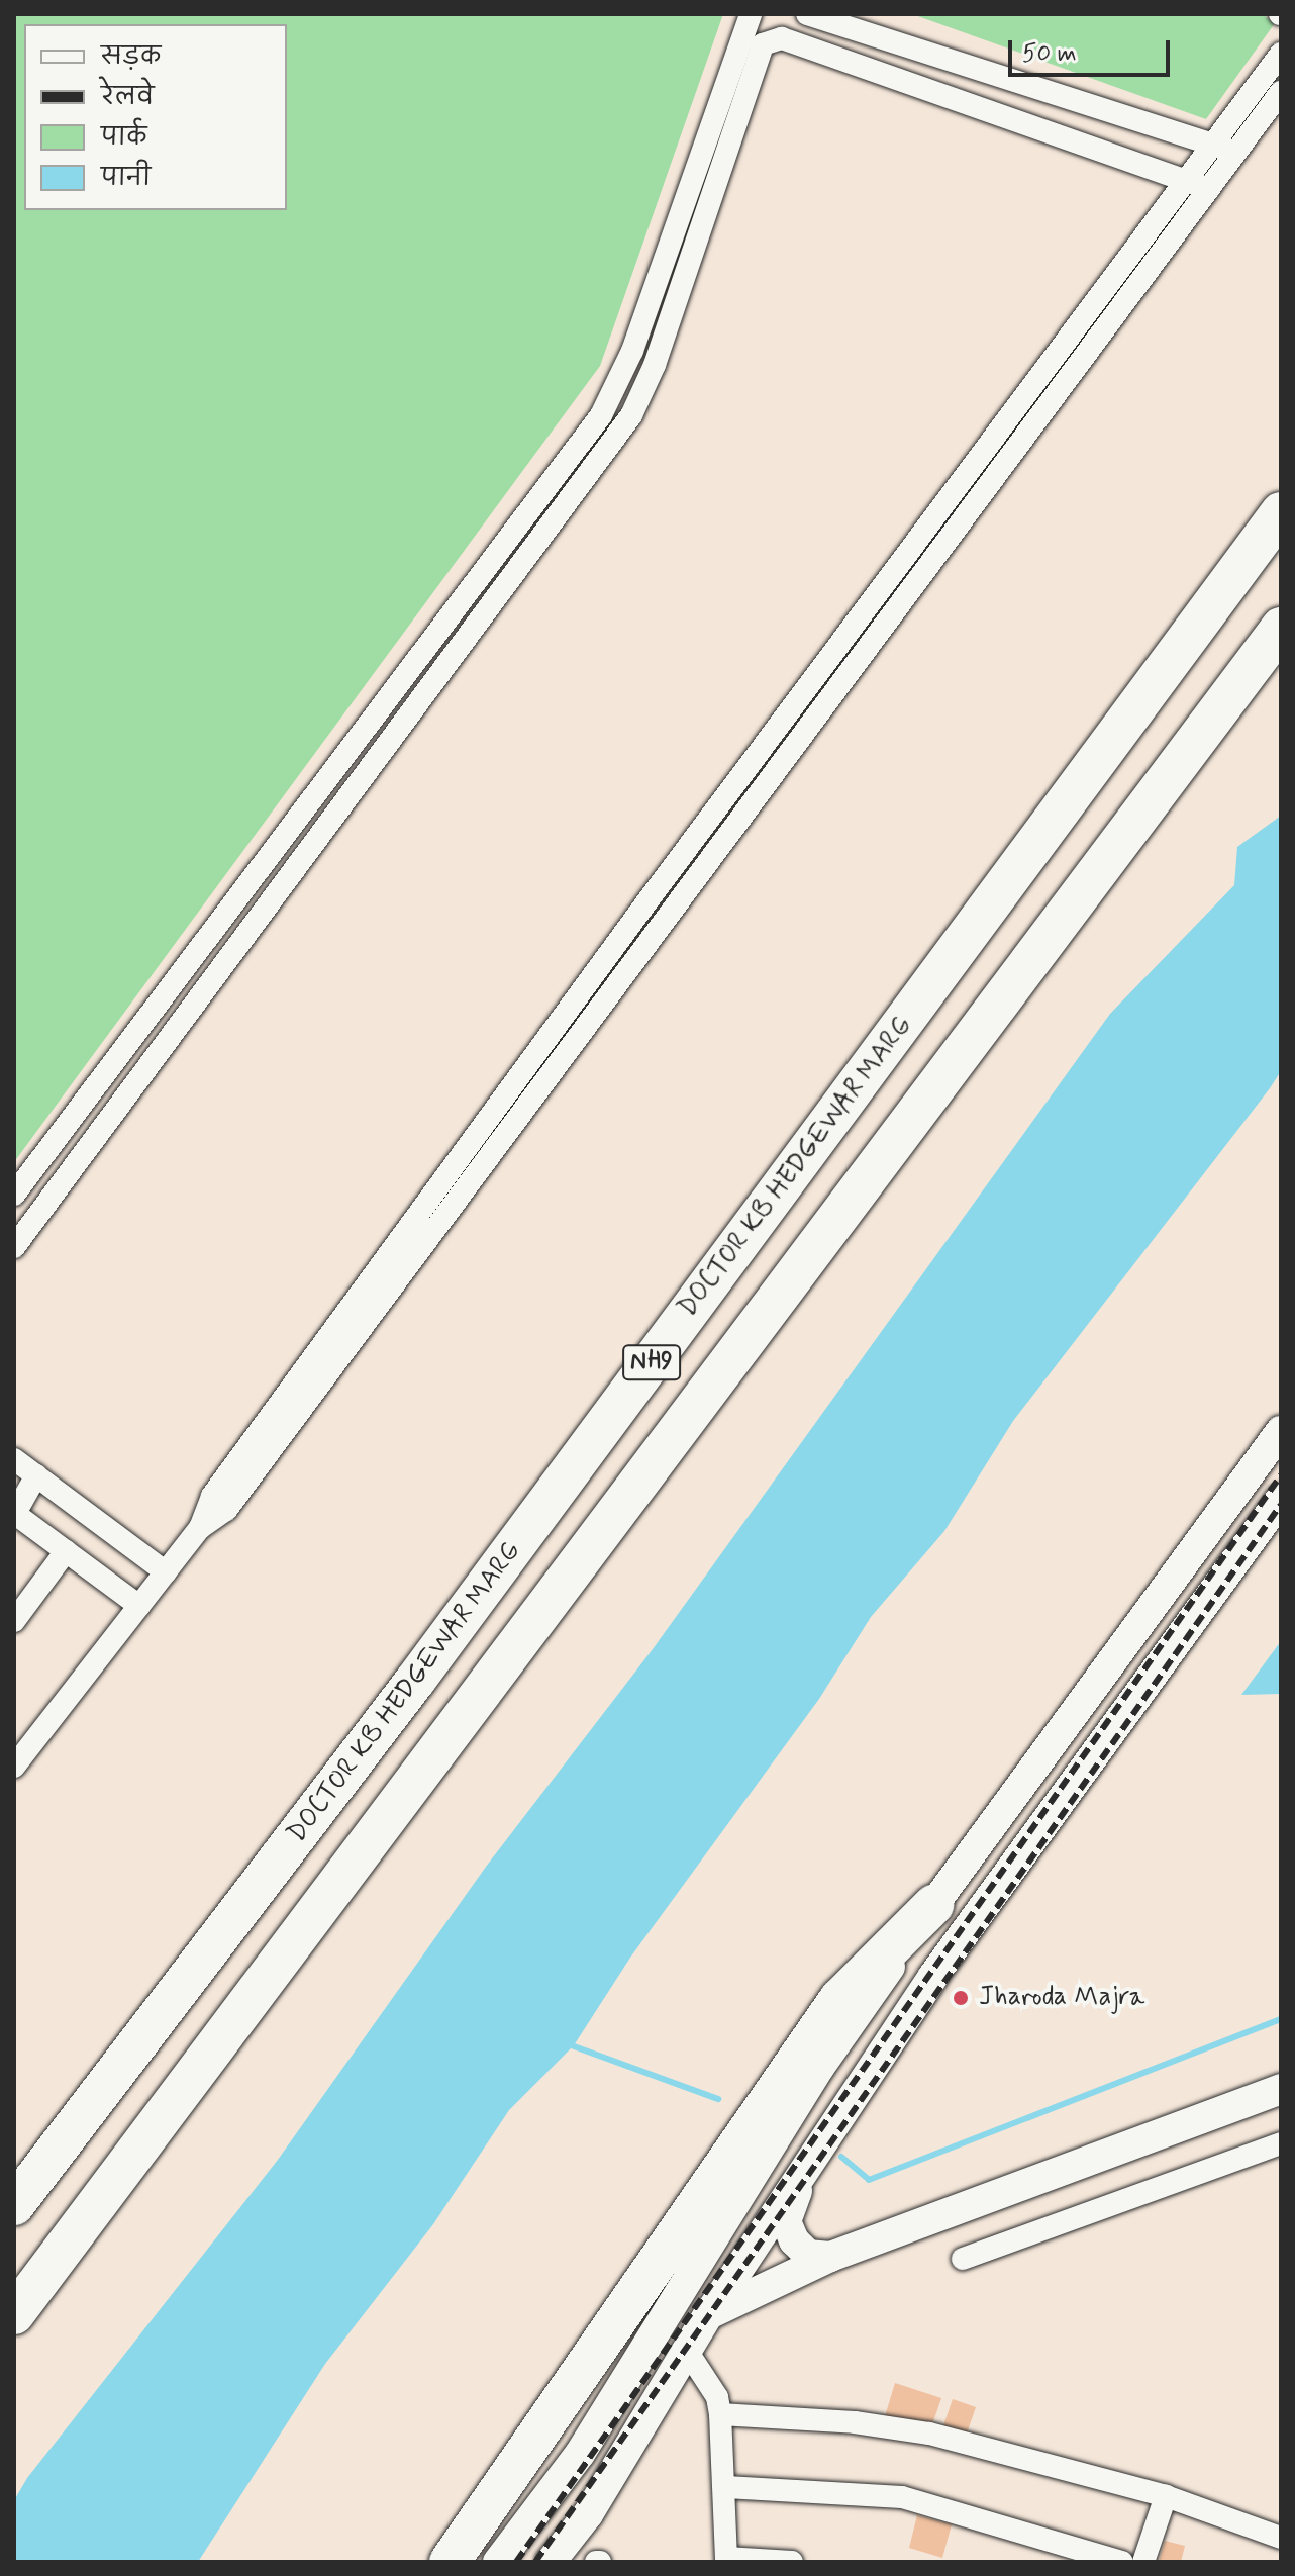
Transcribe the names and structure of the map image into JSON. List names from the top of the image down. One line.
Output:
{"streets":{"highway":["DOCTOR KB HEDGEWAR MARG","NH9"]},"places":["Jharoda Majra"],"legend":["सड़क","रेलवे","पार्क","पानी"],"scale_bar":"50 m"}
